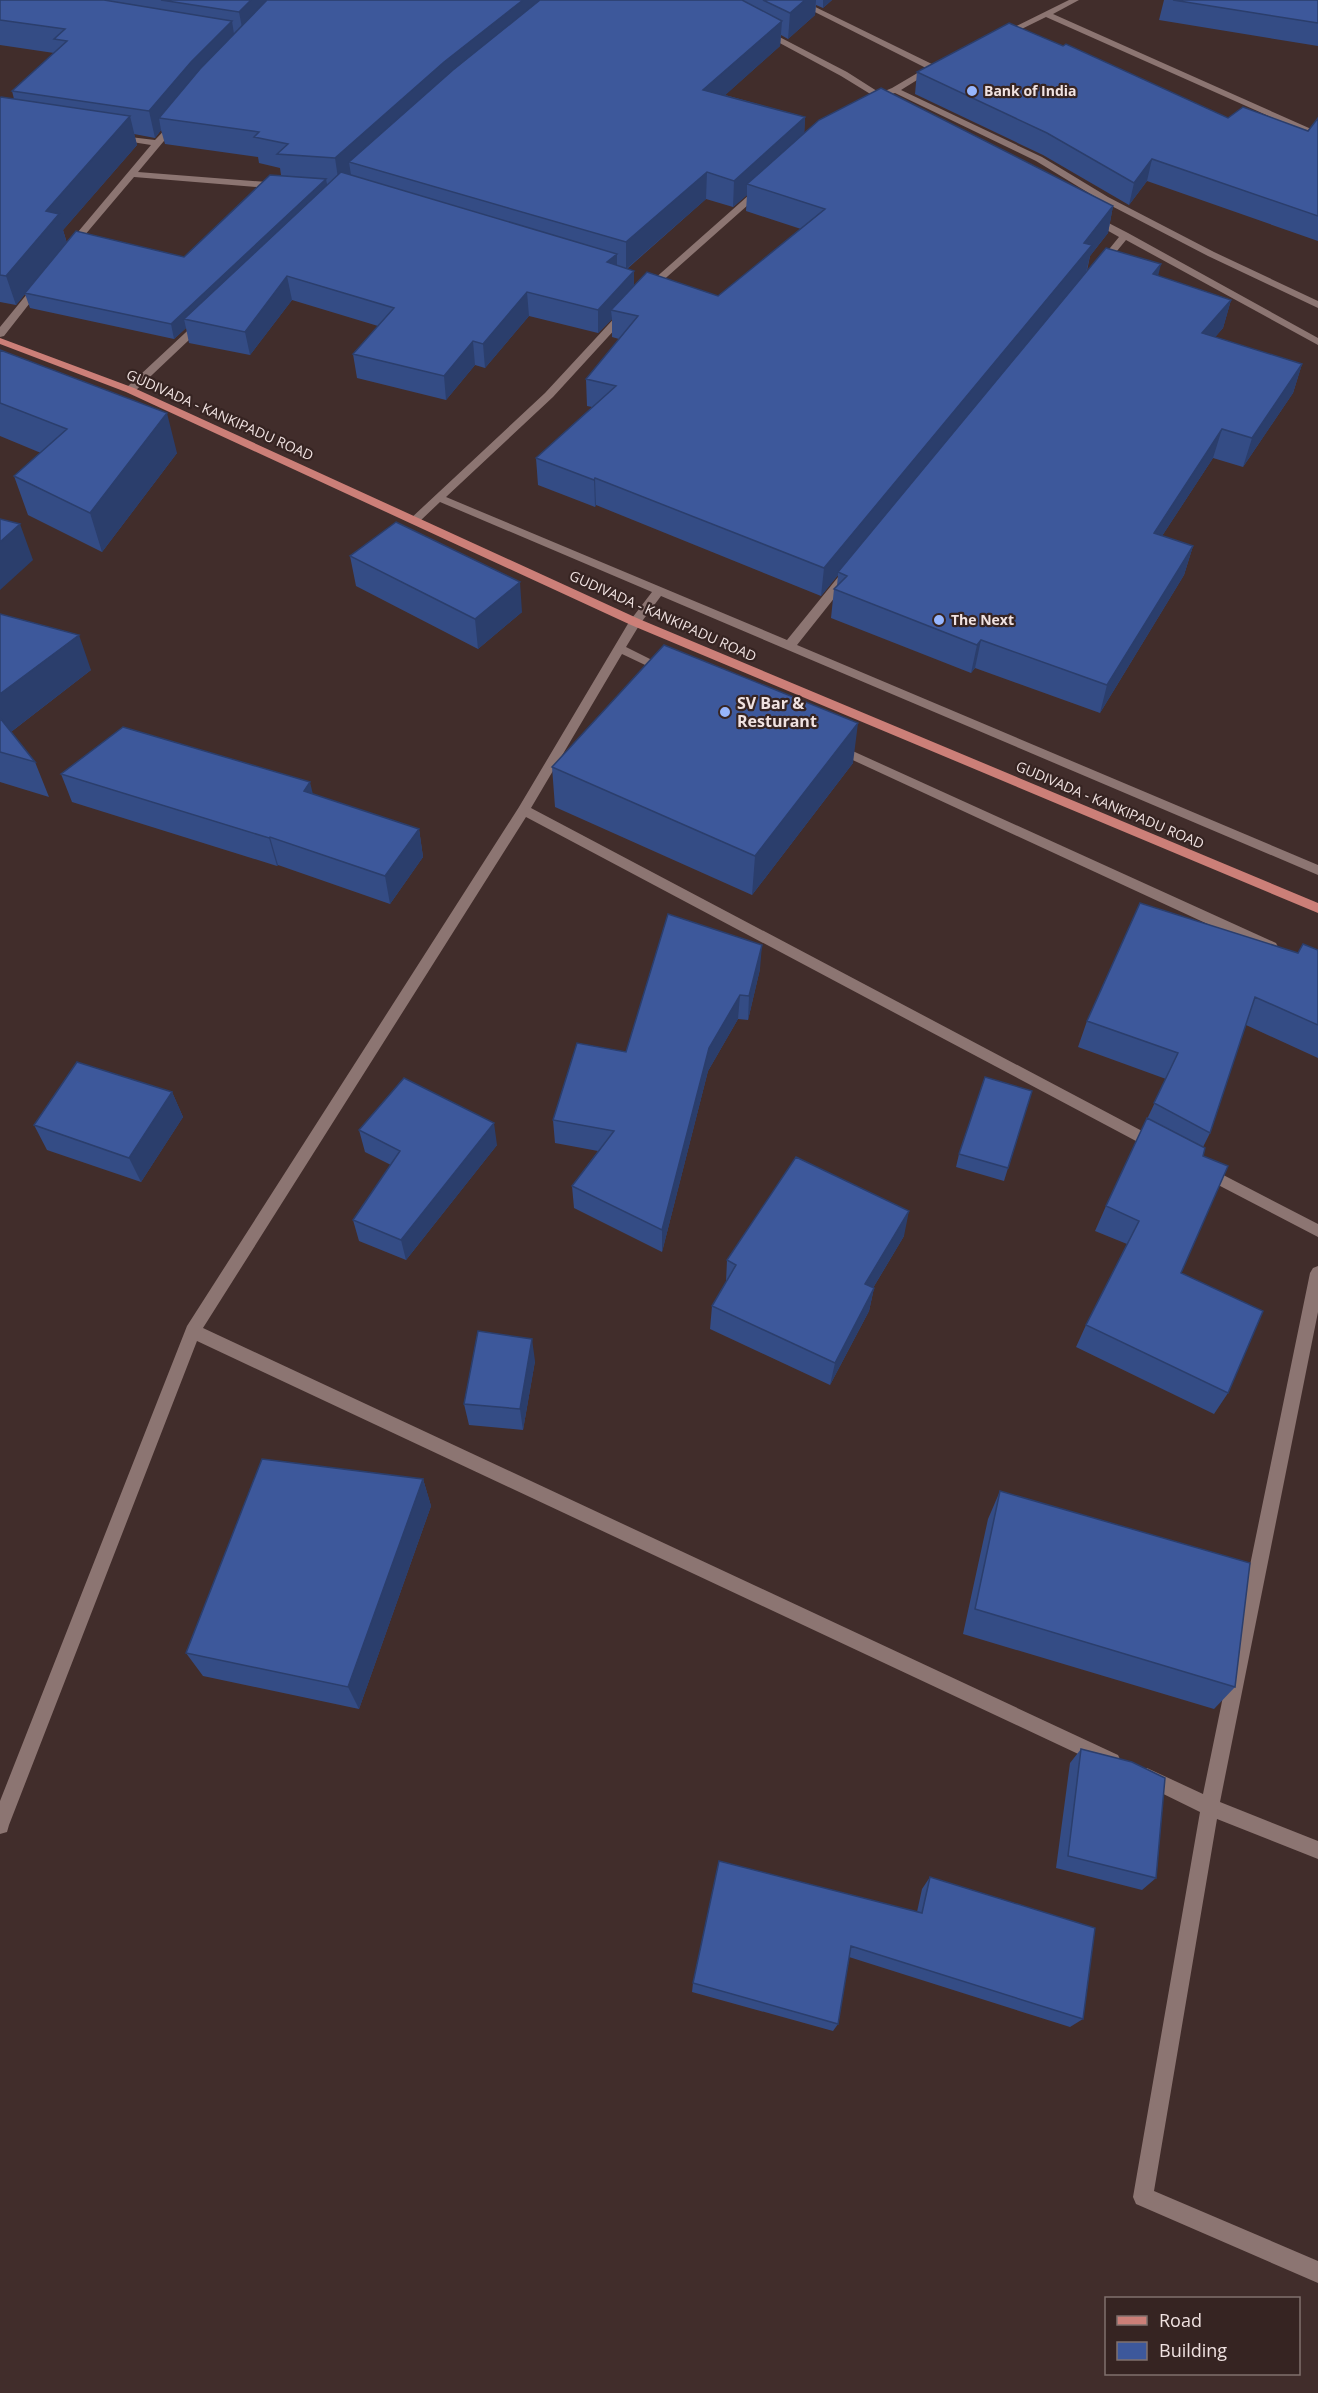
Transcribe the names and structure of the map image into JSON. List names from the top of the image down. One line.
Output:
{"streets":{"main road":["GUDIVADA - KANKIPADU ROAD"]},"places":["Bank of India","The Next","SV Bar & Resturant"],"legend":["Road","Building"]}
